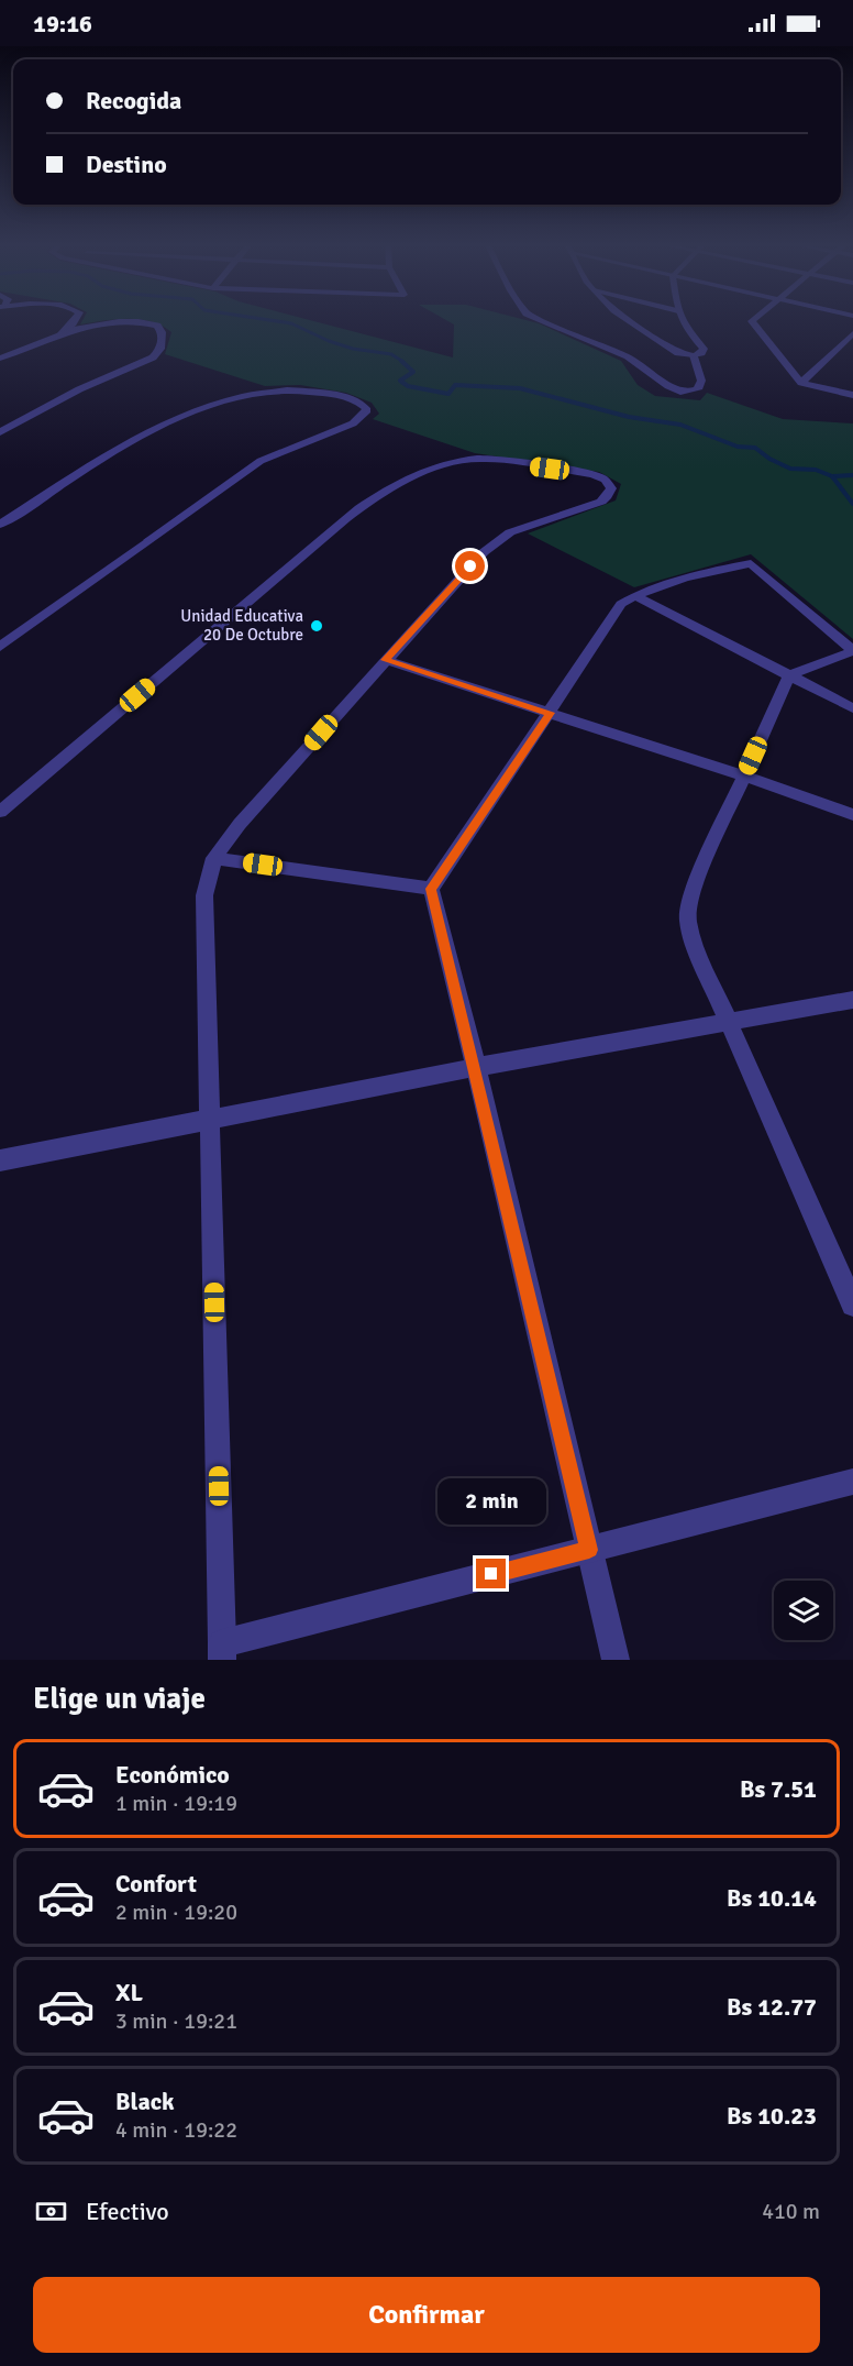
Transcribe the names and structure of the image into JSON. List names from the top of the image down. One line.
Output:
{"places":["Unidad Educativa 20 De Octubre"],"page":{"status":"19:16","banner":["Recogida","Destino"],"bubble":"2 min","heading":"Elige un viaje","list":[{"name":"Económico","note":"1 min · 19:19","value":"Bs 7.51"},{"name":"Confort","note":"2 min · 19:20","value":"Bs 10.14"},{"name":"XL","note":"3 min · 19:21","value":"Bs 12.77"},{"name":"Black","note":"4 min · 19:22","value":"Bs 10.23"}],"pay":["Efectivo","410 m"],"buttons":"Confirmar"}}
